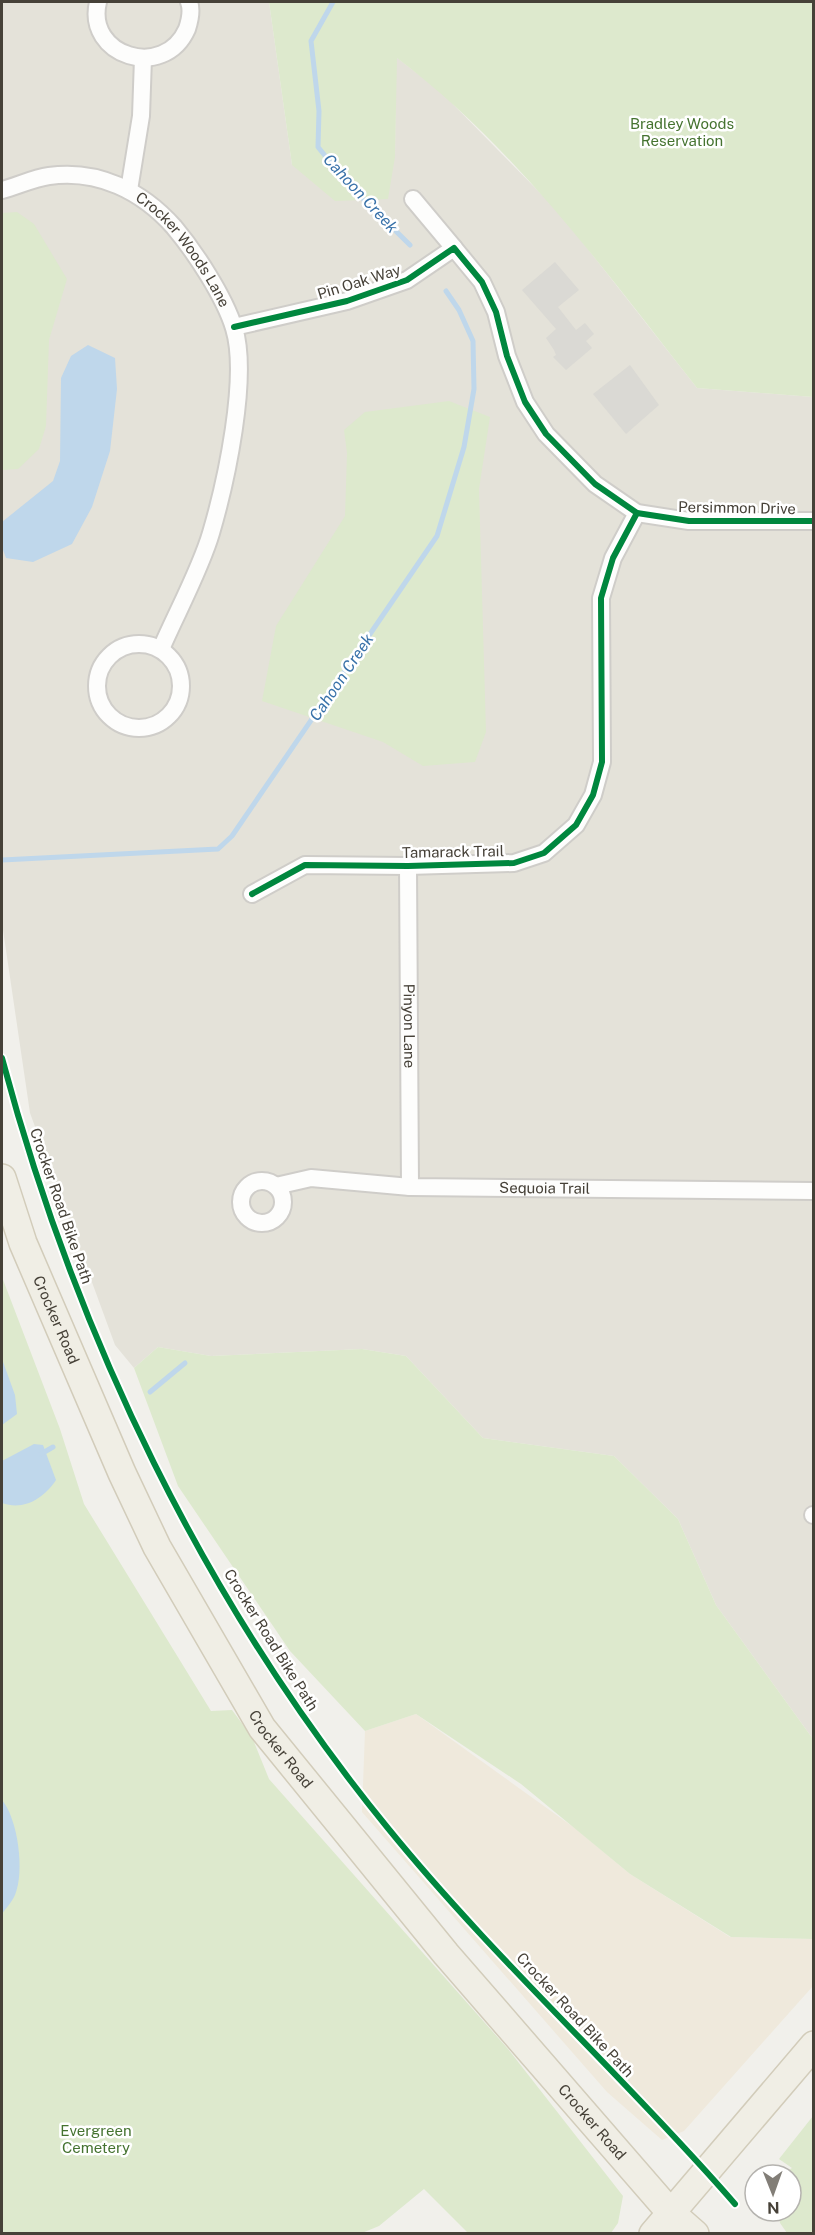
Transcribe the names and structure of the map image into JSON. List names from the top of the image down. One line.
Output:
{"streets":{"main road":["Crocker Road"],"street":["Crocker Woods Lane","Pin Oak Way","Persimmon Drive","Tamarack Trail","Pinyon Lane","Sequoia Trail"],"cycle path":["Crocker Road Bike Path"]},"crossings":[["Crocker Woods Lane","Pin Oak Way"],["Pin Oak Way","Persimmon Drive"],["Persimmon Drive","Tamarack Trail"],["Tamarack Trail","Pinyon Lane"],["Pinyon Lane","Sequoia Trail"]],"water":["Cahoon Creek"],"parks":["Bradley Woods Reservation","Evergreen Cemetery"],"north":"bottom"}
